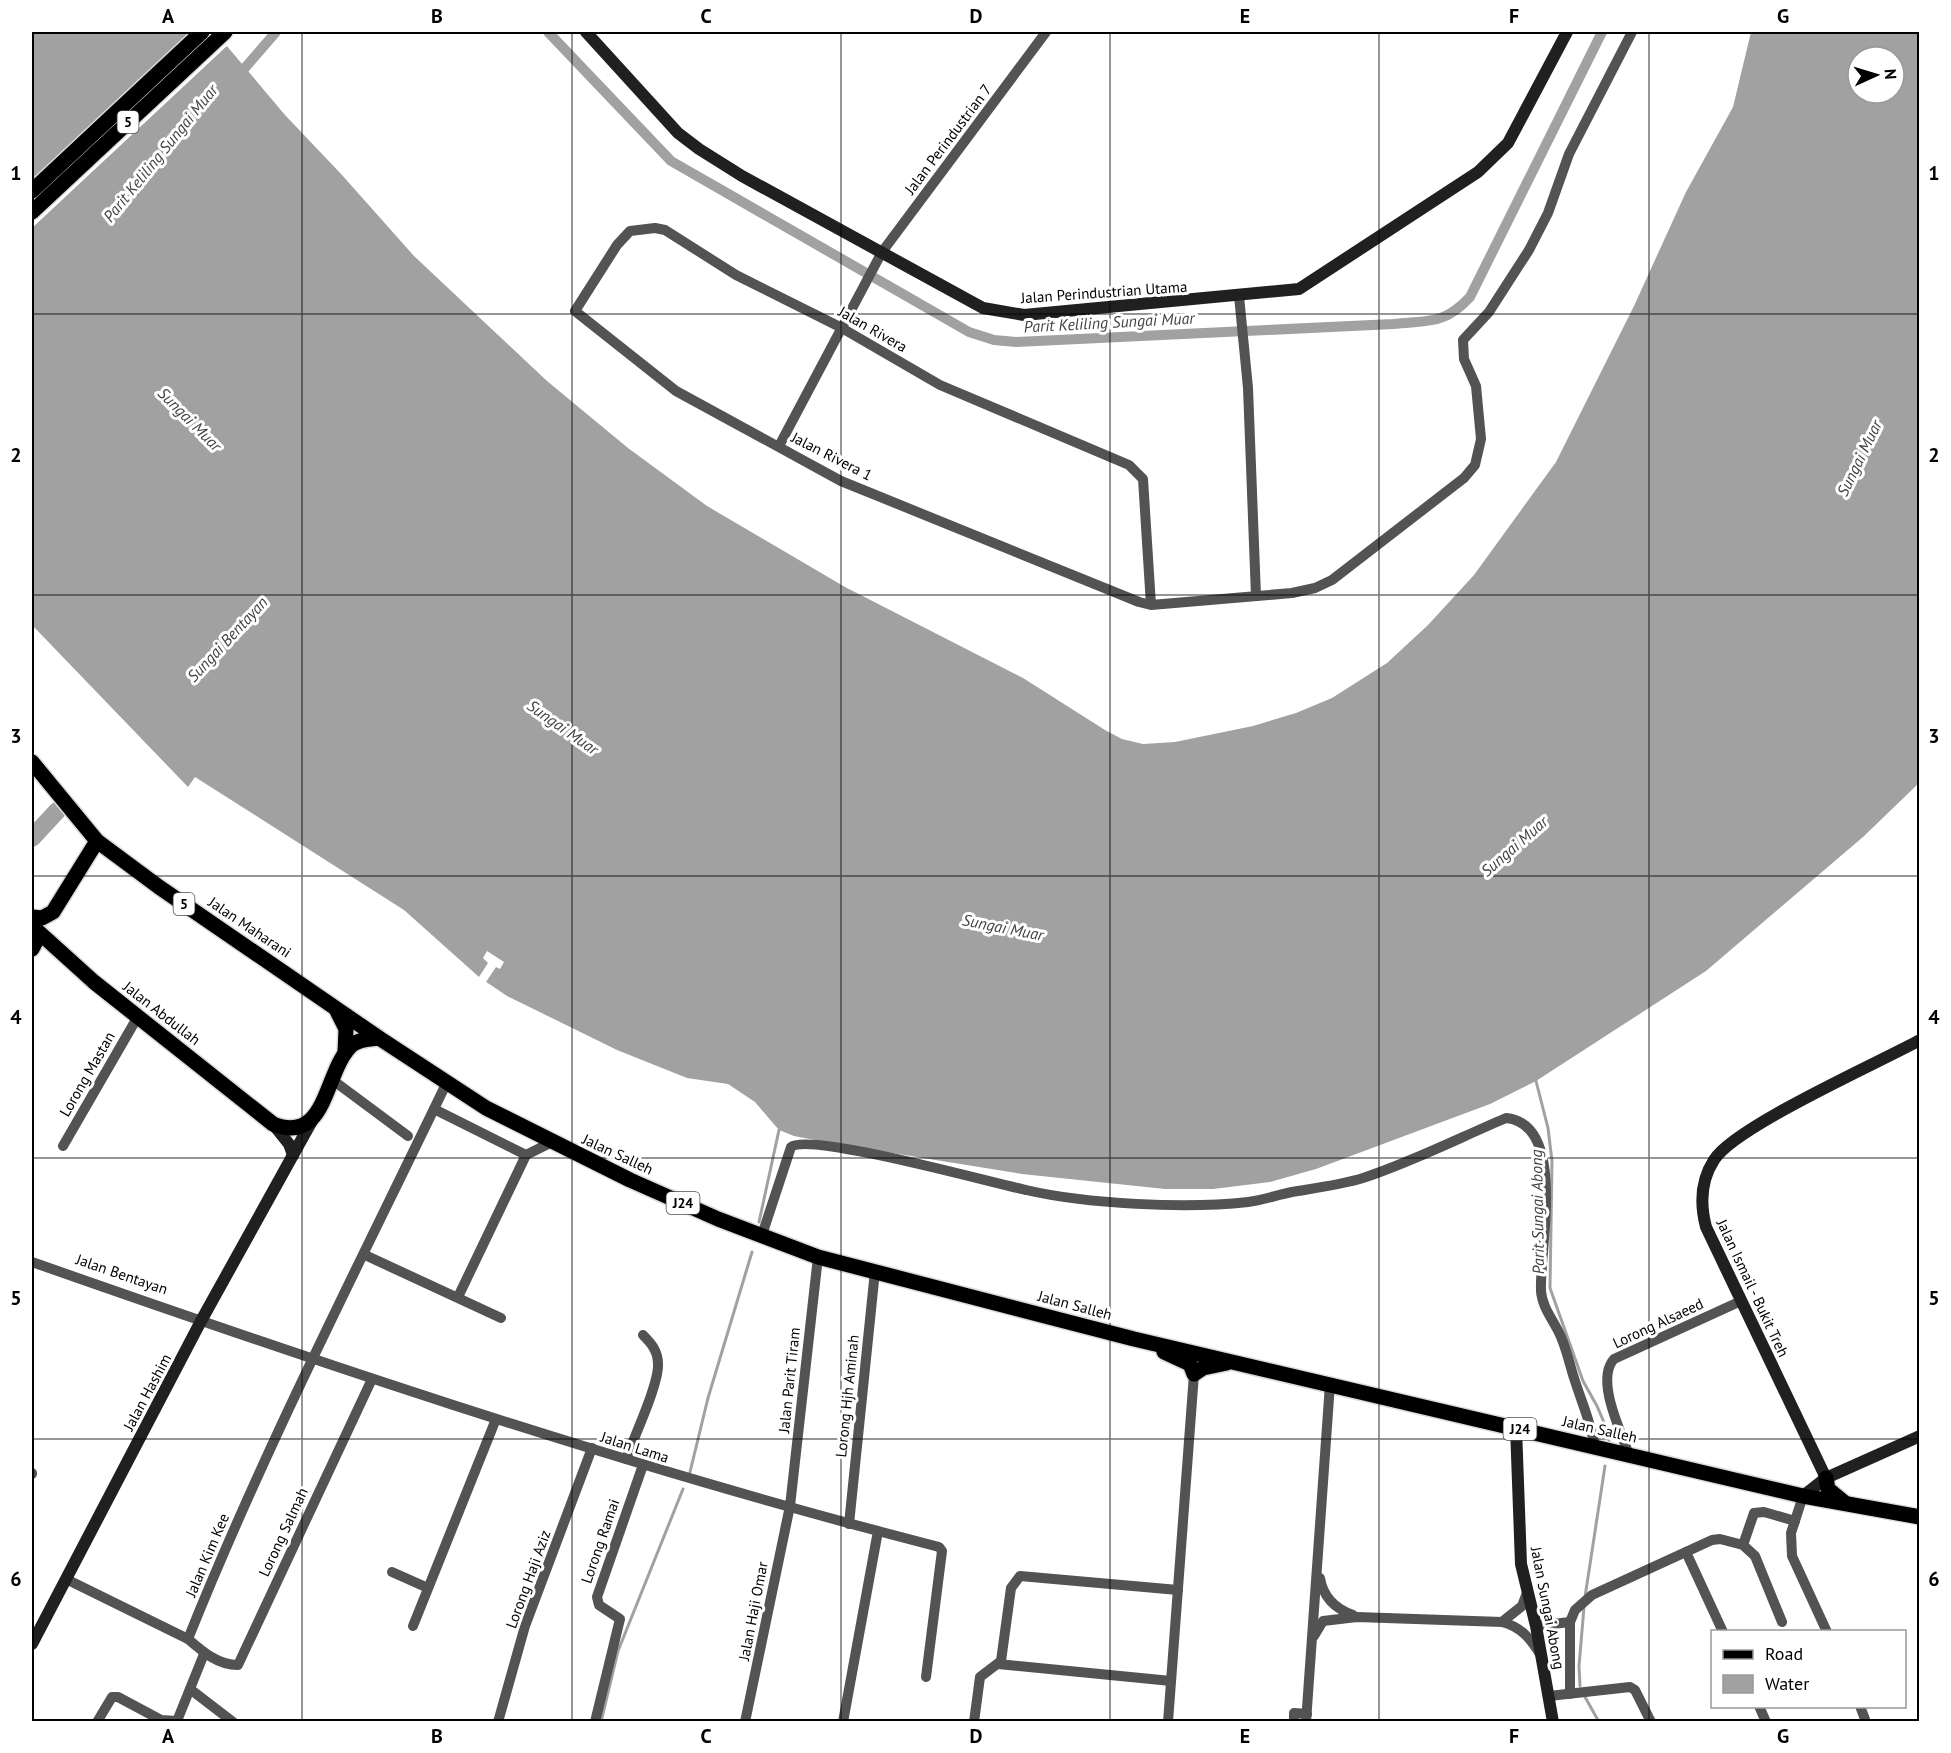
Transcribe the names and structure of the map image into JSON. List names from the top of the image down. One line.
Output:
{"streets":{"main road":["5","Jalan Maharani","Jalan Abdullah","Jalan Salleh","J24"],"street":["Jalan Perindustrian 7","Jalan Perindustrian Utama","Jalan Rivera","Jalan Rivera 1","Lorong Mastan","Jalan Bentayan","Jalan Ismail - Bukit Treh","Lorong Alsaeed","Jalan Parit Tiram","Jalan Hashim","Lorong Hjh Aminah","Jalan Lama","Lorong Salmah","Lorong Ramai","Jalan Kim Kee","Lorong Haji Aziz","Jalan Sungai Abong","Jalan Haji Omar"]},"crossings":[["Jalan Perindustrian 7","Jalan Perindustrian Utama"],["Jalan Perindustrian 7","Jalan Rivera"],["Jalan Perindustrian 7","Jalan Rivera 1"],["Jalan Rivera","Jalan Rivera 1"],["Jalan Maharani","Jalan Salleh"],["Jalan Abdullah","Lorong Mastan"],["Jalan Salleh","J24"],["Jalan Salleh","Lorong Alsaeed"],["Jalan Salleh","Jalan Parit Tiram"],["Jalan Salleh","Lorong Hjh Aminah"],["Jalan Salleh","Jalan Kim Kee"],["Jalan Salleh","Jalan Sungai Abong"],["Jalan Bentayan","Jalan Hashim"],["Jalan Bentayan","Jalan Lama"],["Jalan Ismail - Bukit Treh","Lorong Alsaeed"],["Jalan Parit Tiram","Jalan Lama"],["Jalan Parit Tiram","Jalan Haji Omar"],["Jalan Hashim","Jalan Lama"],["Lorong Hjh Aminah","Jalan Lama"],["Jalan Lama","Lorong Salmah"],["Jalan Lama","Lorong Ramai"],["Jalan Lama","Jalan Kim Kee"],["Jalan Lama","Lorong Haji Aziz"],["Jalan Lama","Jalan Haji Omar"]],"water":["Parit Keliling Sungai Muar","Sungai Muar","Sungai Bentayan","Parit Sungai Abong"],"legend":["Road","Water"],"north":"right","grid":{"columns":["A","B","C","D","E","F","G"],"rows":["1","2","3","4","5","6"]}}
